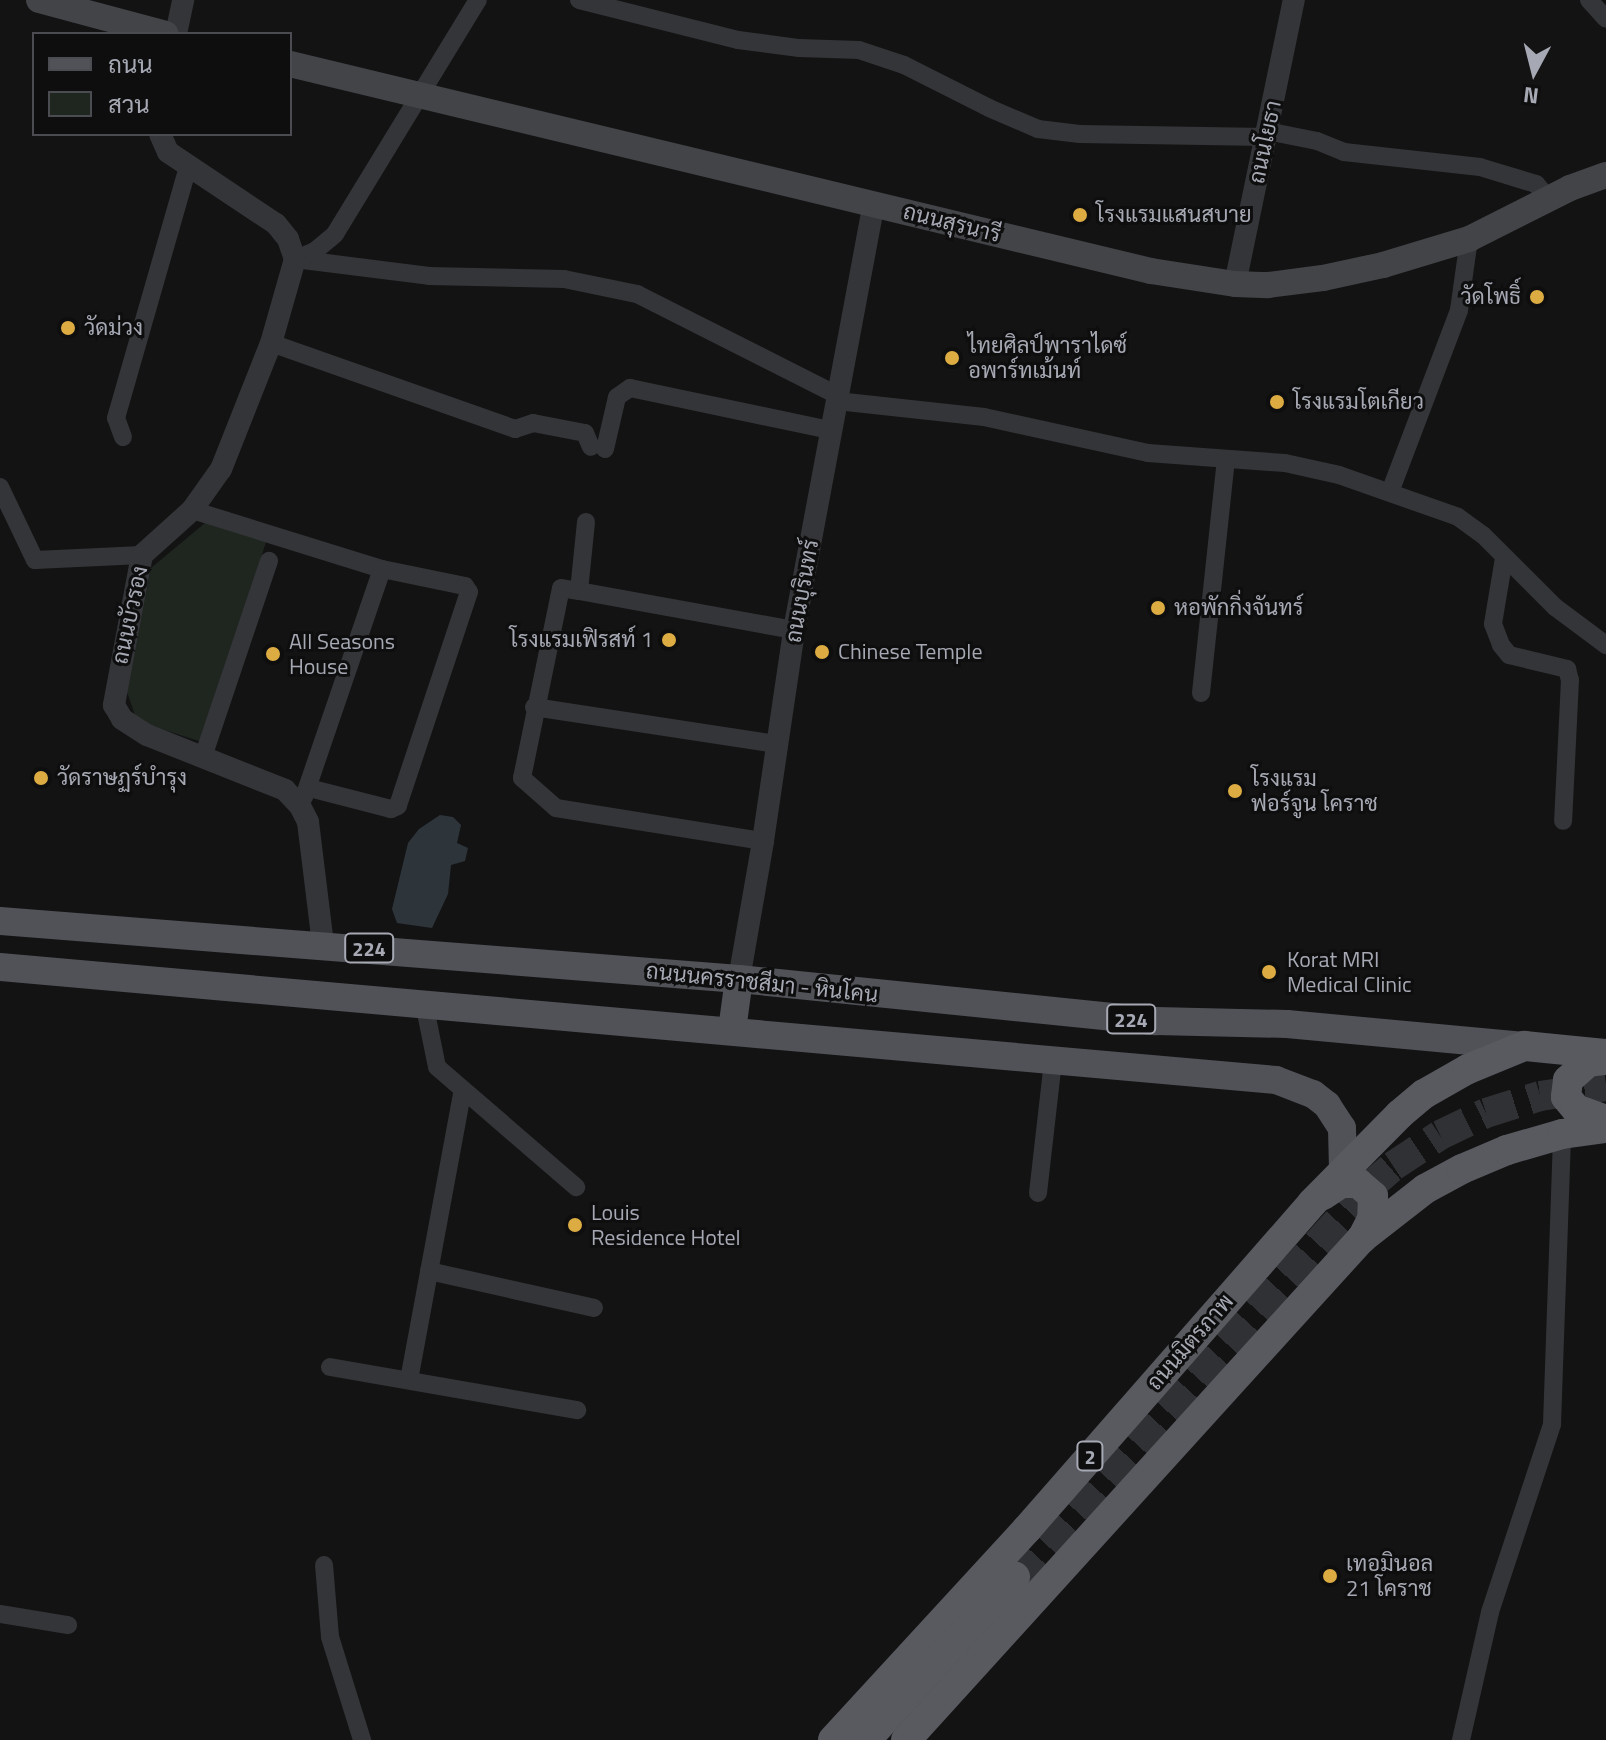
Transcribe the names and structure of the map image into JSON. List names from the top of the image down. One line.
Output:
{"streets":{"highway":["ถนนมิตรภาพ","2"],"main road":["ถนนสุรนารี","224","ถนนนครราชสีมา - หินโคน"],"street":["ถนนโยธา","ถนนบุรินทร์","ถนนบัวรอง"]},"crossings":[["ถนนโยธา","ถนนสุรนารี"],["ถนนสุรนารี","ถนนบุรินทร์"],["ถนนบุรินทร์","ถนนนครราชสีมา - หินโคน"],["224","ถนนมิตรภาพ"],["ถนนนครราชสีมา - หินโคน","ถนนมิตรภาพ"]],"places":["โรงแรมแสนสบาย","วัดโพธิ์","วัดม่วง","ไทยศิลป์พาราไดซ์ อพาร์ทเม้นท์","โรงแรมโตเกียว","หอพักกิ่งจันทร์","โรงแรมเฟิรสท์ 1","Chinese Temple","All Seasons House","วัดราษฏร์บำรุง","โรงแรม ฟอร์จูน โคราช","Korat MRI Medical Clinic","Louis Residence Hotel","เทอมินอล 21 โคราช"],"legend":["ถนน","สวน"],"north":"bottom"}
